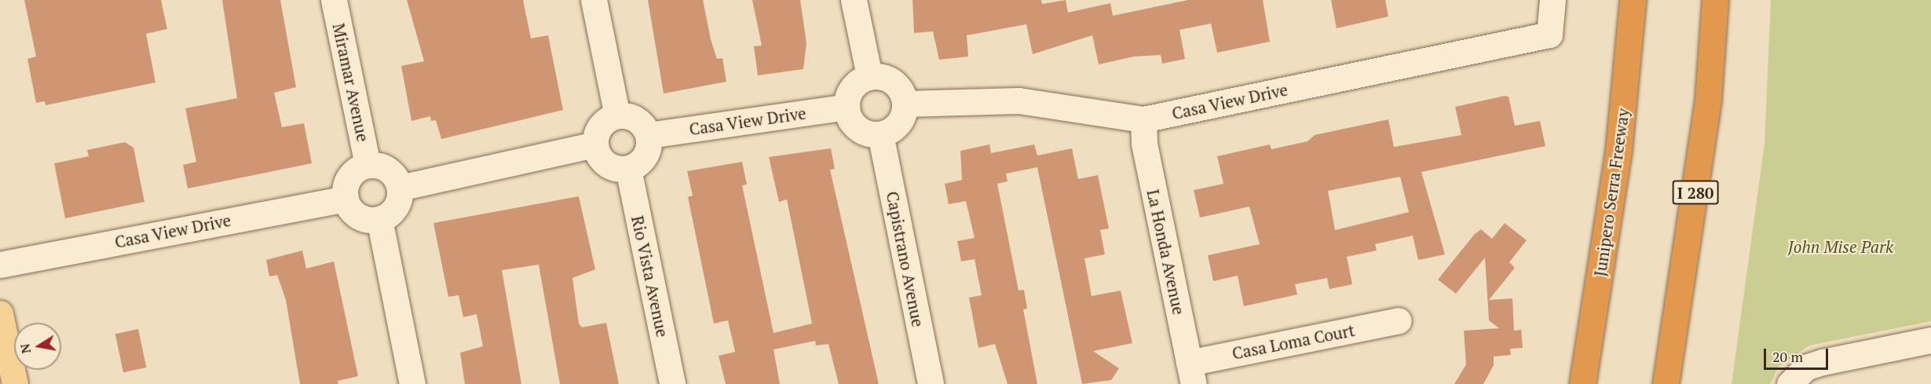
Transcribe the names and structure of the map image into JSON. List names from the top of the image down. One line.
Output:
{"streets":{"highway":["Junipero Serra Freeway","I 280"],"street":["Miramar Avenue","Casa View Drive","La Honda Avenue","Capistrano Avenue","Rio Vista Avenue","Casa Loma Court"]},"crossings":[["Miramar Avenue","Casa View Drive"],["Casa View Drive","La Honda Avenue"],["Casa View Drive","Capistrano Avenue"],["Casa View Drive","Rio Vista Avenue"],["La Honda Avenue","Casa Loma Court"]],"parks":["John Mise Park"],"scale_bar":"20 m","north":"left"}
